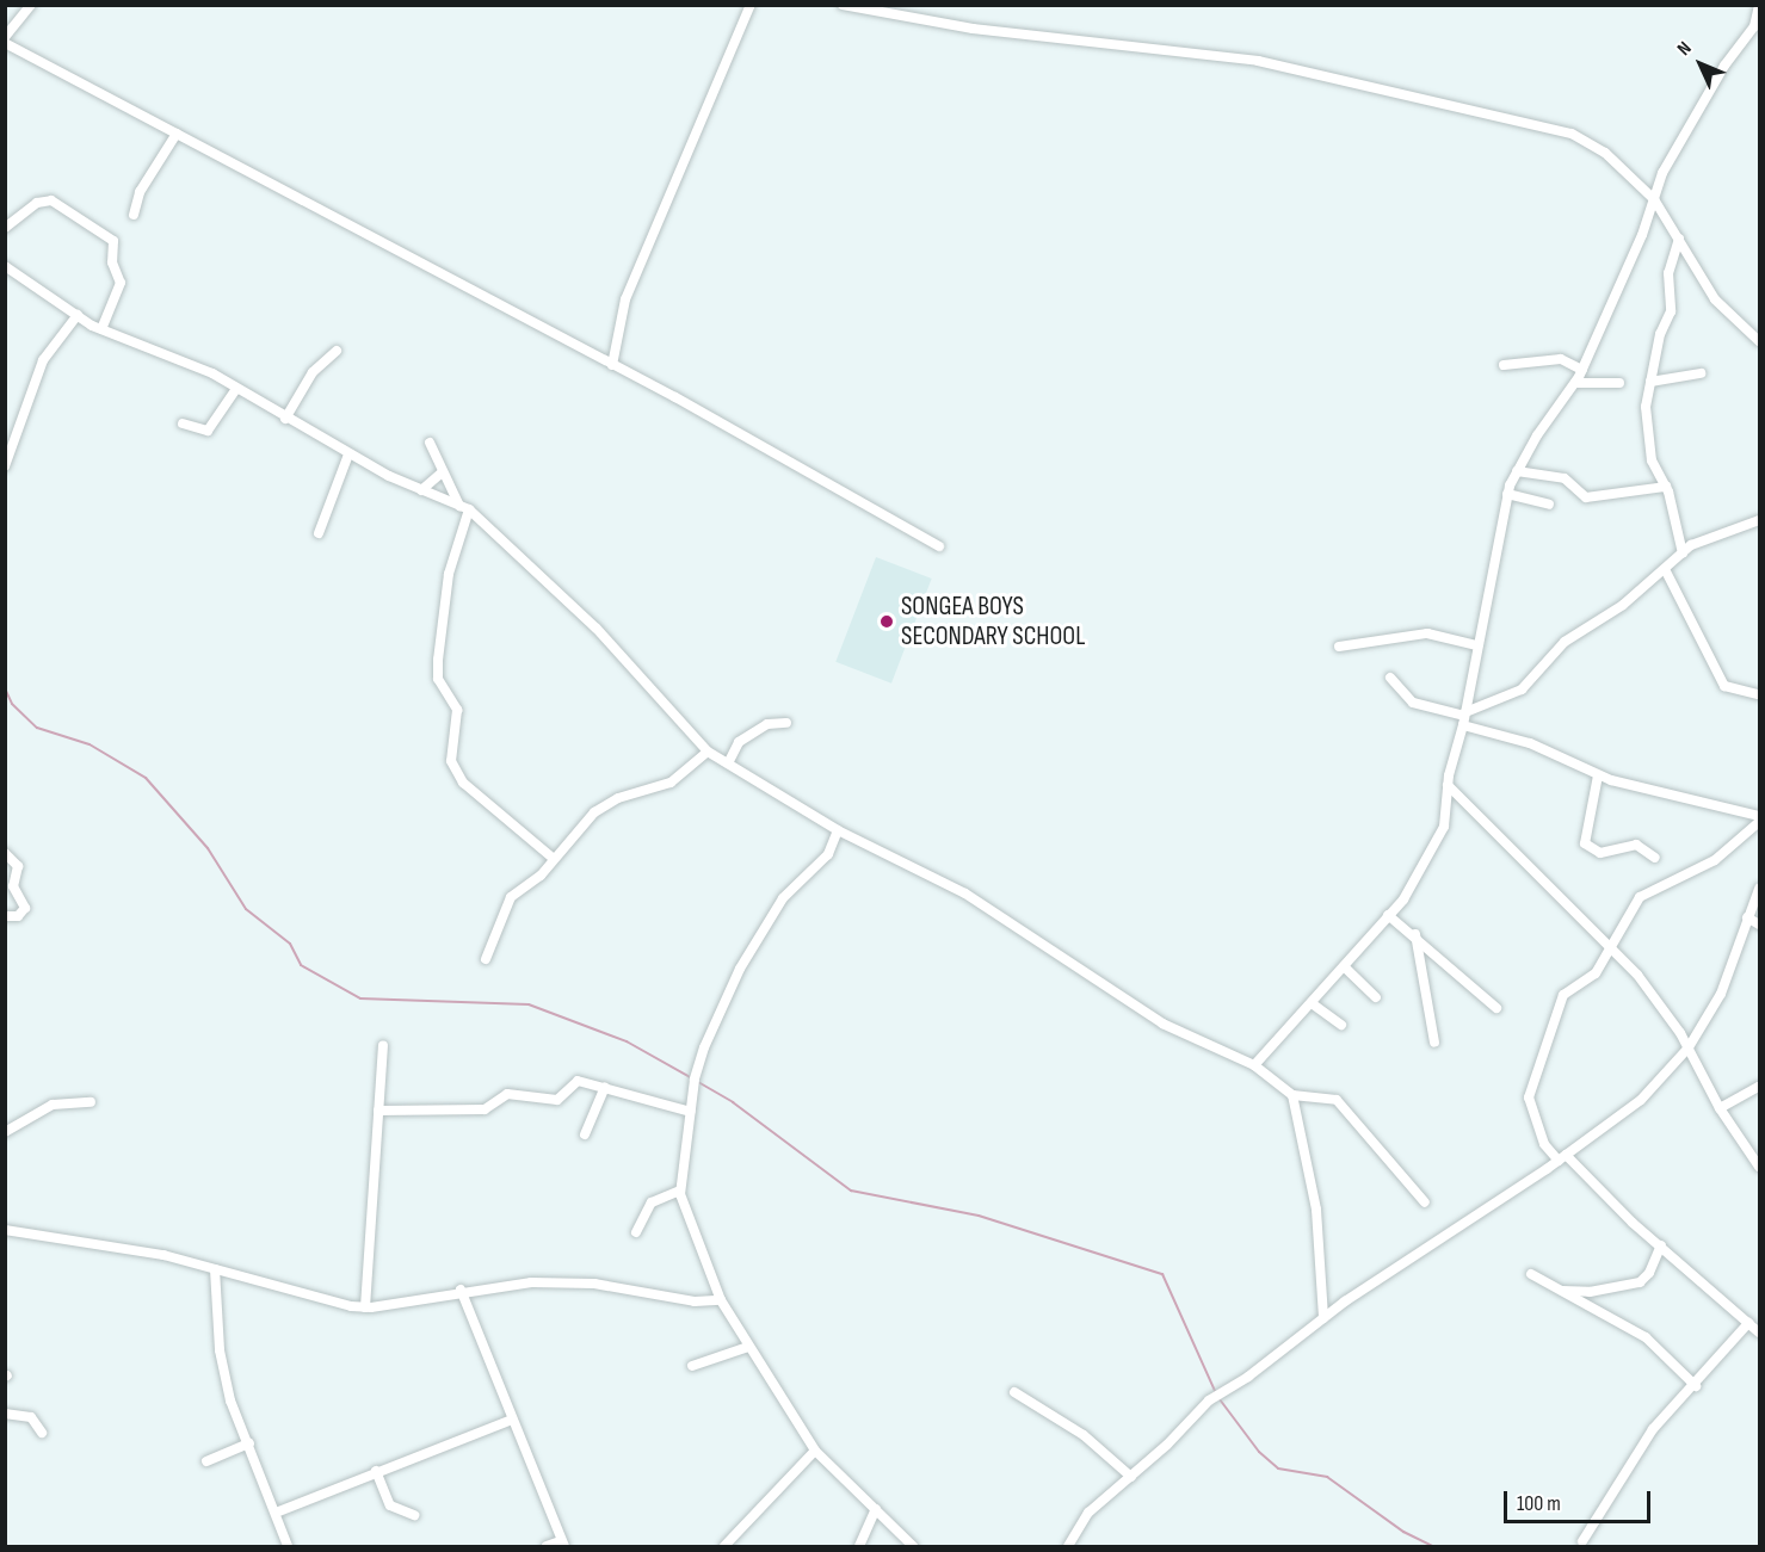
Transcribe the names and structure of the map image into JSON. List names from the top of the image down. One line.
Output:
{"places":["SONGEA BOYS SECONDARY SCHOOL"],"scale_bar":"100 m","north":"top left"}
